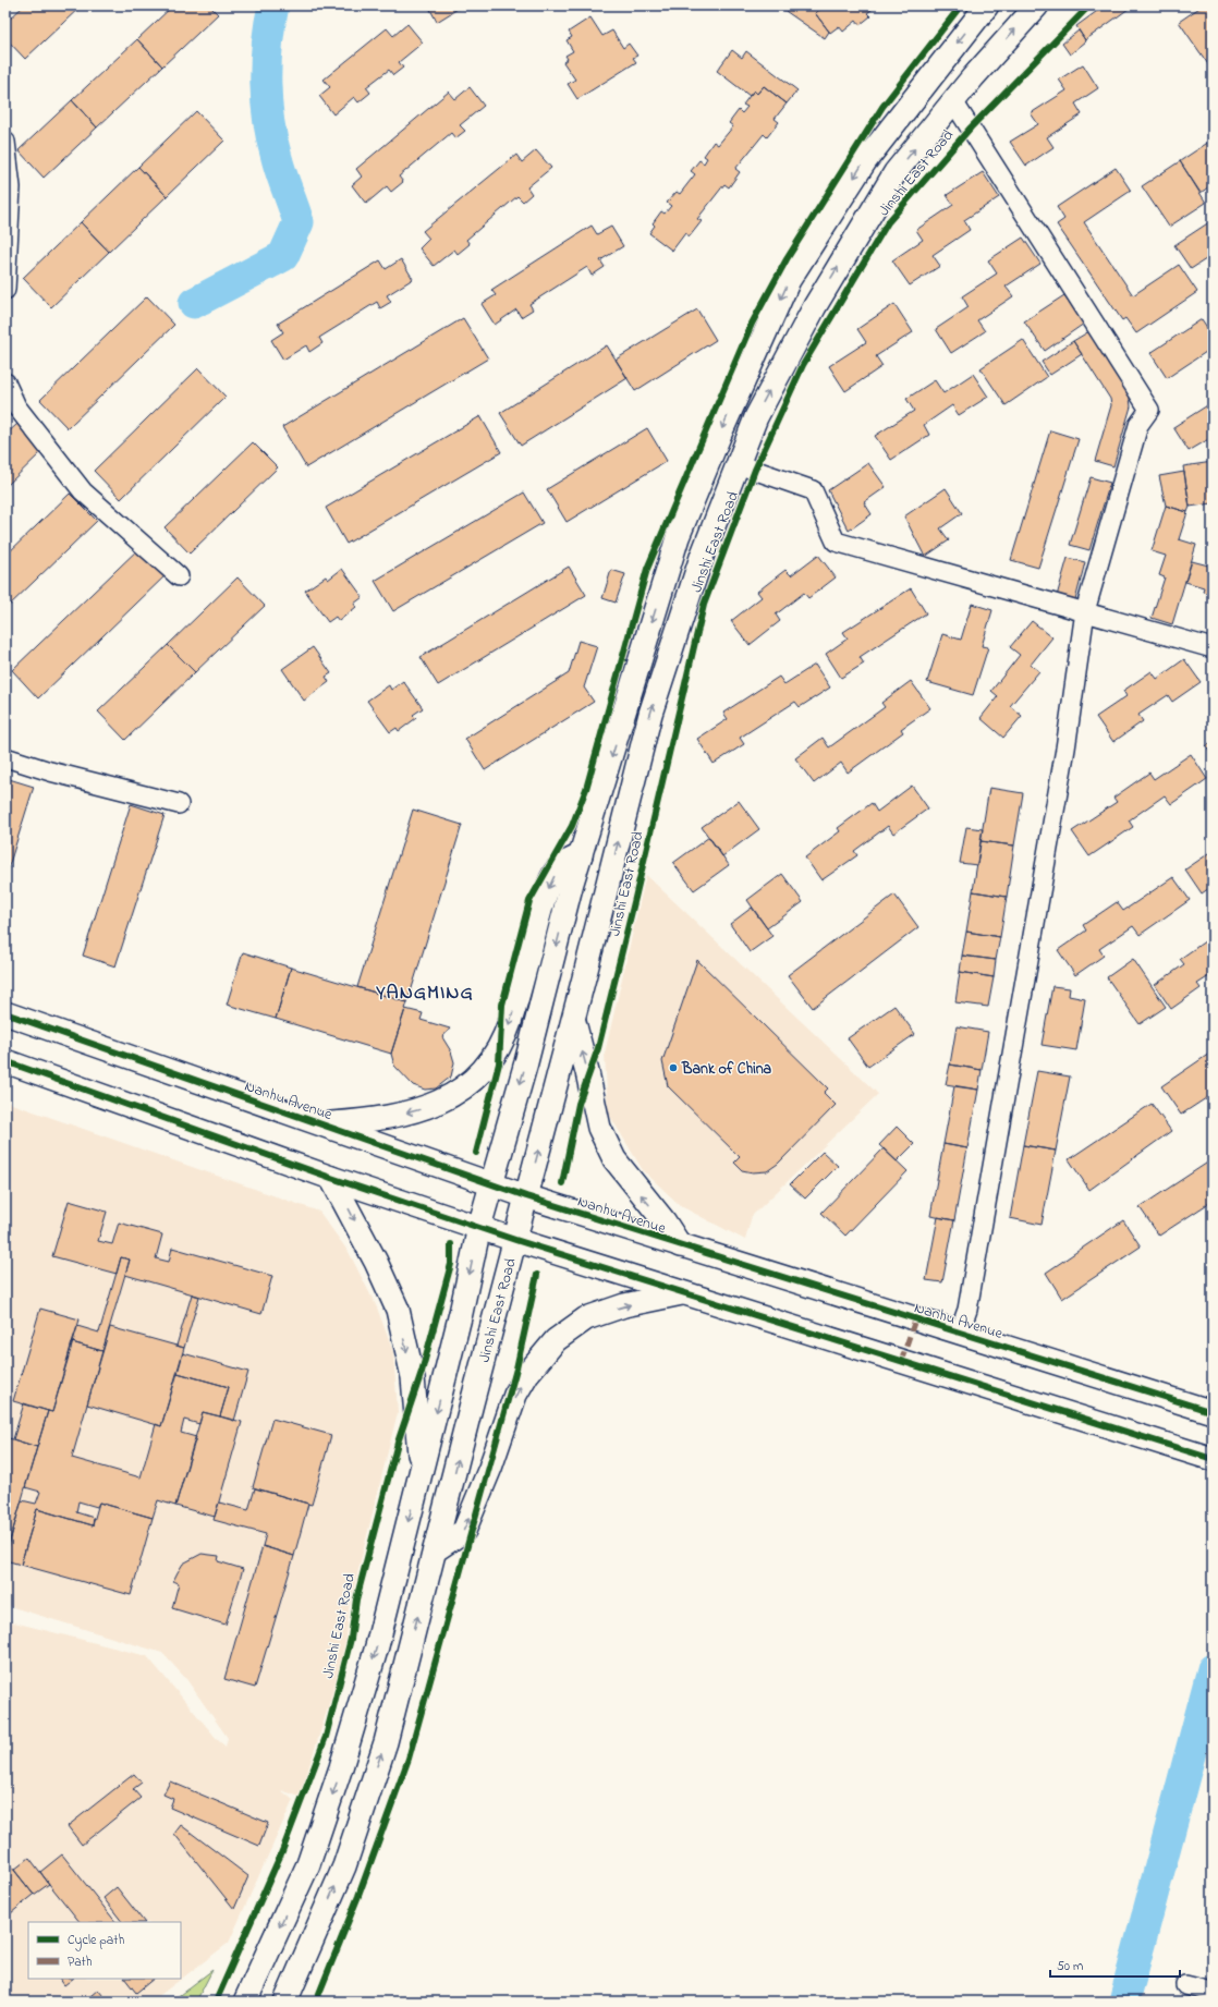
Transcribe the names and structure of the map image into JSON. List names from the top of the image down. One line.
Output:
{"streets":{"main road":["Jinshi East Road","Nanhu Avenue"]},"crossings":[["Jinshi East Road","Nanhu Avenue"]],"districts":["YANGMING"],"places":["Bank of China"],"legend":["Cycle path","Path"],"scale_bar":"50 m"}
